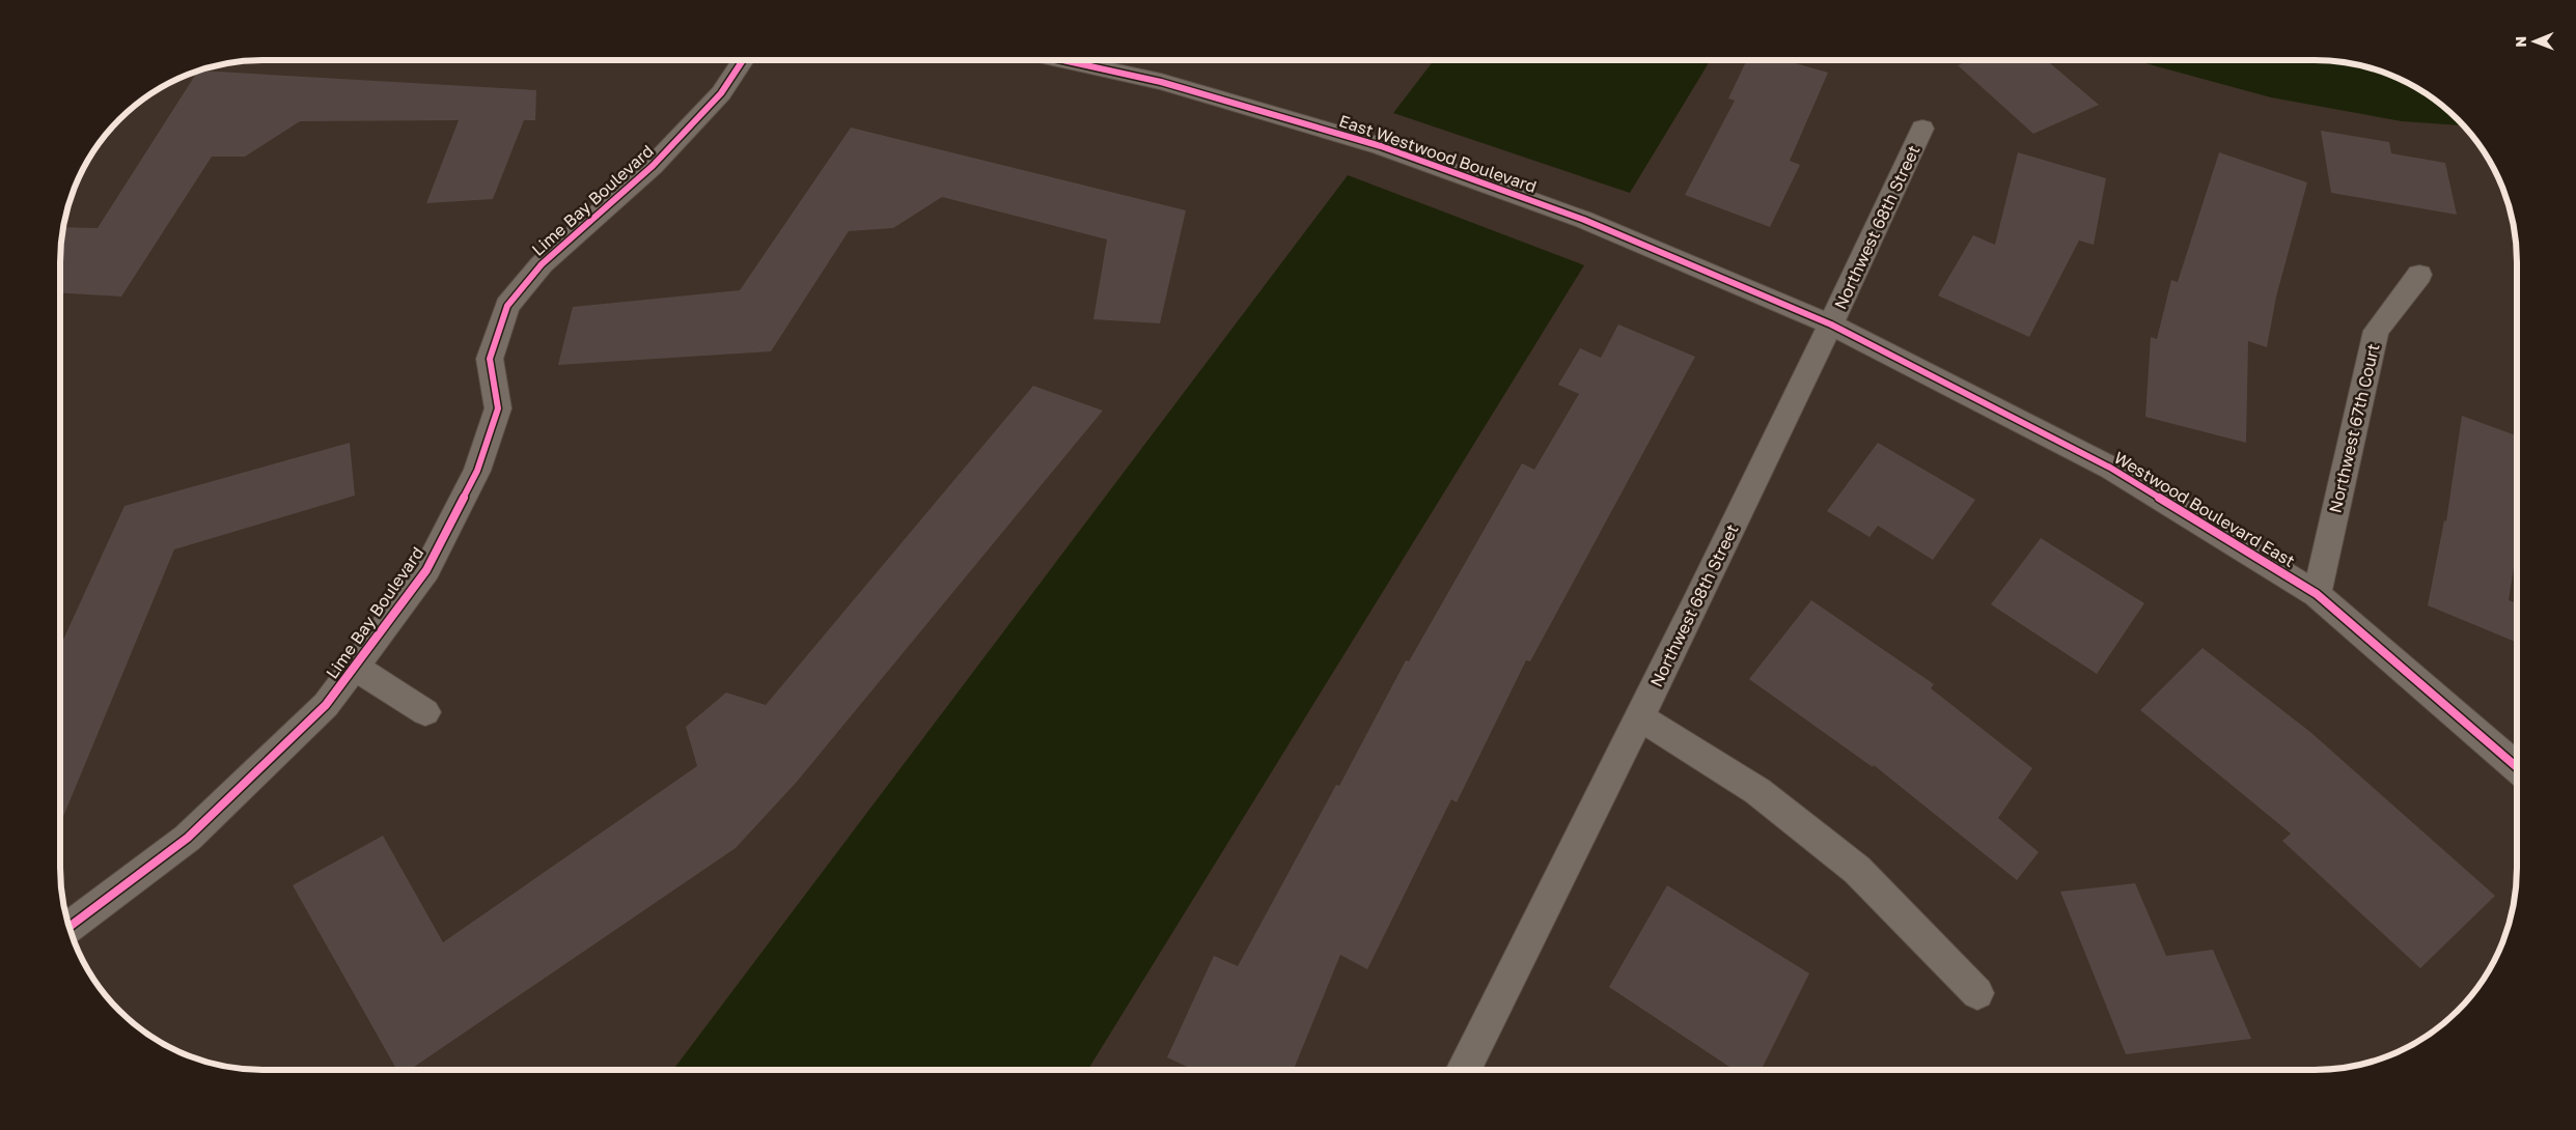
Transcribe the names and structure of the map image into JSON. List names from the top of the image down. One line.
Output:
{"streets":{"street":["East Westwood Boulevard","Lime Bay Boulevard","Northwest 68th Street","Northwest 67th Court","Westwood Boulevard East"]},"crossings":[["East Westwood Boulevard","Northwest 68th Street"],["East Westwood Boulevard","Westwood Boulevard East"],["Northwest 68th Street","Westwood Boulevard East"],["Northwest 67th Court","Westwood Boulevard East"]],"north":"left"}
